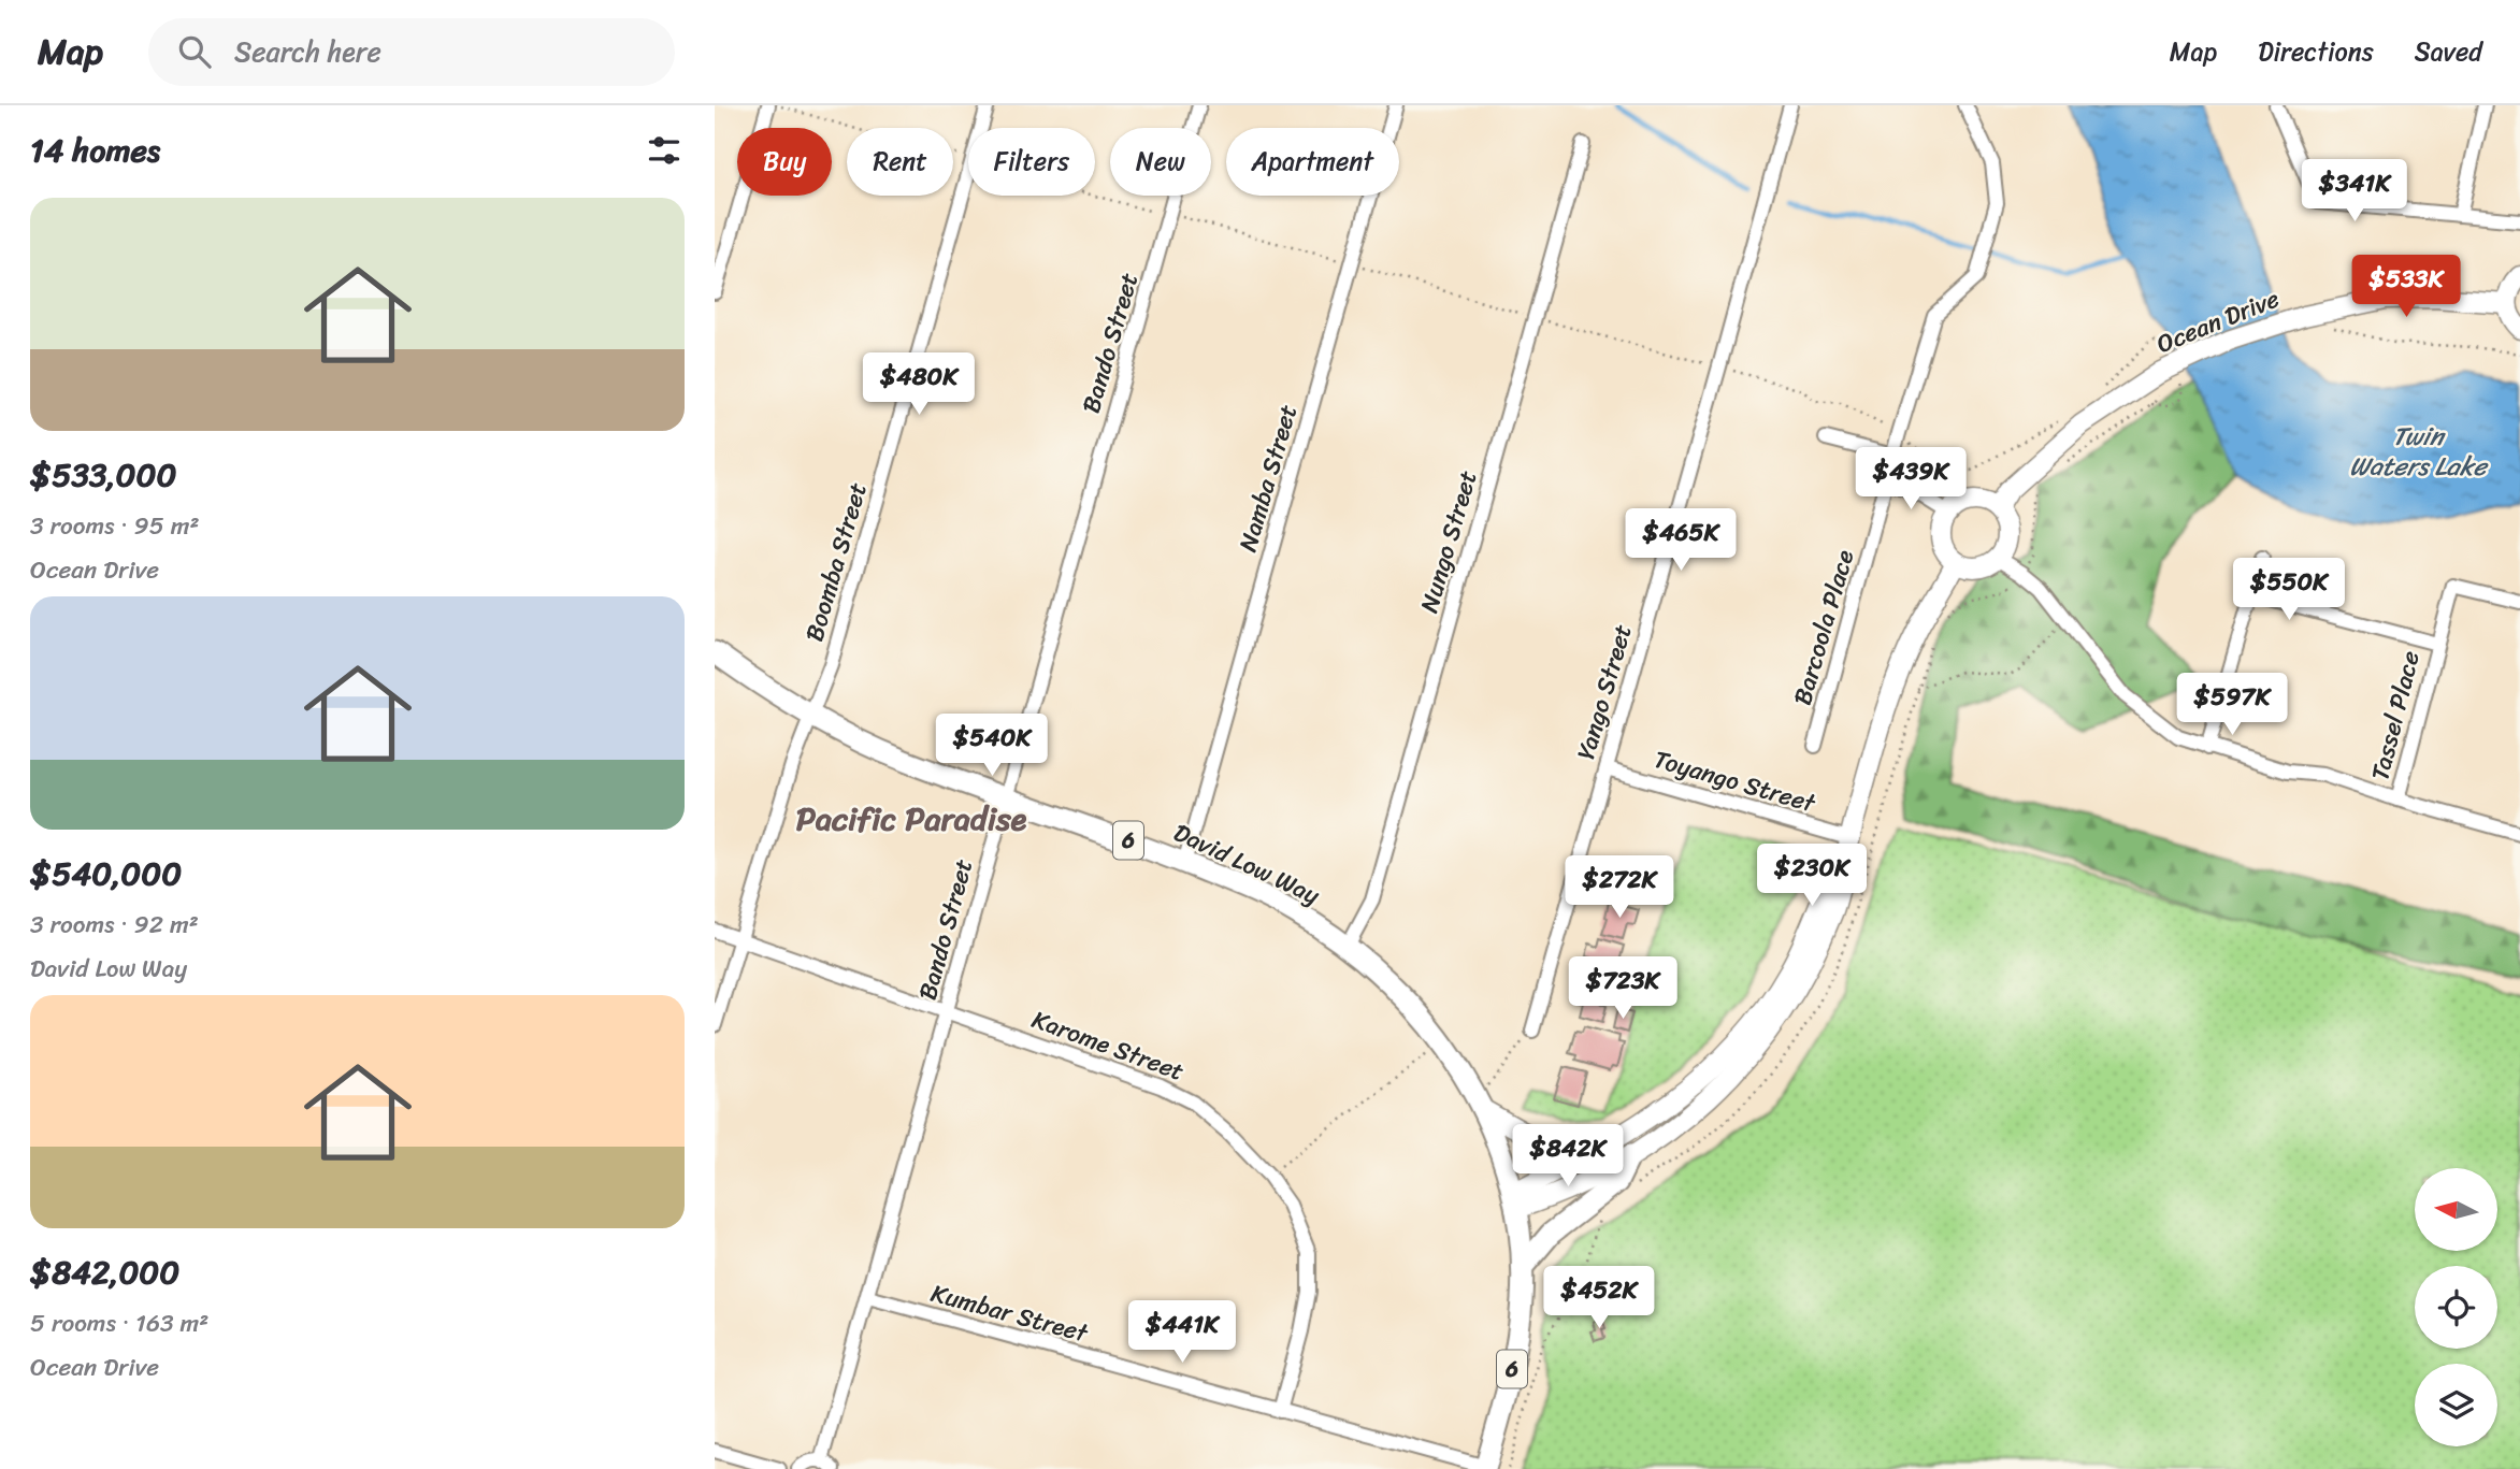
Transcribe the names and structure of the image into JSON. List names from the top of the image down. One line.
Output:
{"streets":{"main road":["6","David Low Way"],"street":["Ocean Drive","Bando Street","Namba Street","Nungo Street","Boomba Street","Barcoola Place","Yango Street","Tassel Place","Toyango Street","Karome Street","Kumbar Street"]},"crossings":[["Bando Street","David Low Way"],["Bando Street","Karome Street"],["Bando Street","Kumbar Street"],["Namba Street","David Low Way"],["Nungo Street","David Low Way"],["Boomba Street","David Low Way"],["Boomba Street","Karome Street"],["Yango Street","Toyango Street"],["David Low Way","Kumbar Street"],["Karome Street","Kumbar Street"]],"districts":["Pacific Paradise"],"water":["Twin Waters Lake"],"north":"left","page":{"header":"Map","search":"Search here","nav":["Map","Directions","Saved"],"heading":"14 homes","chip":["Buy","Rent","Filters","New","Apartment"],"price":["$341K","$533K","$480K","$439K","$465K","$550K","$597K","$540K","$230K","$272K","$723K","$842K","$452K","$441K"],"list":[{"name":"$533,000","note":"3 rooms · 95 m² · Ocean Drive"},{"name":"$540,000","note":"3 rooms · 92 m² · David Low Way"},{"name":"$842,000","note":"5 rooms · 163 m² · Ocean Drive"}]}}
